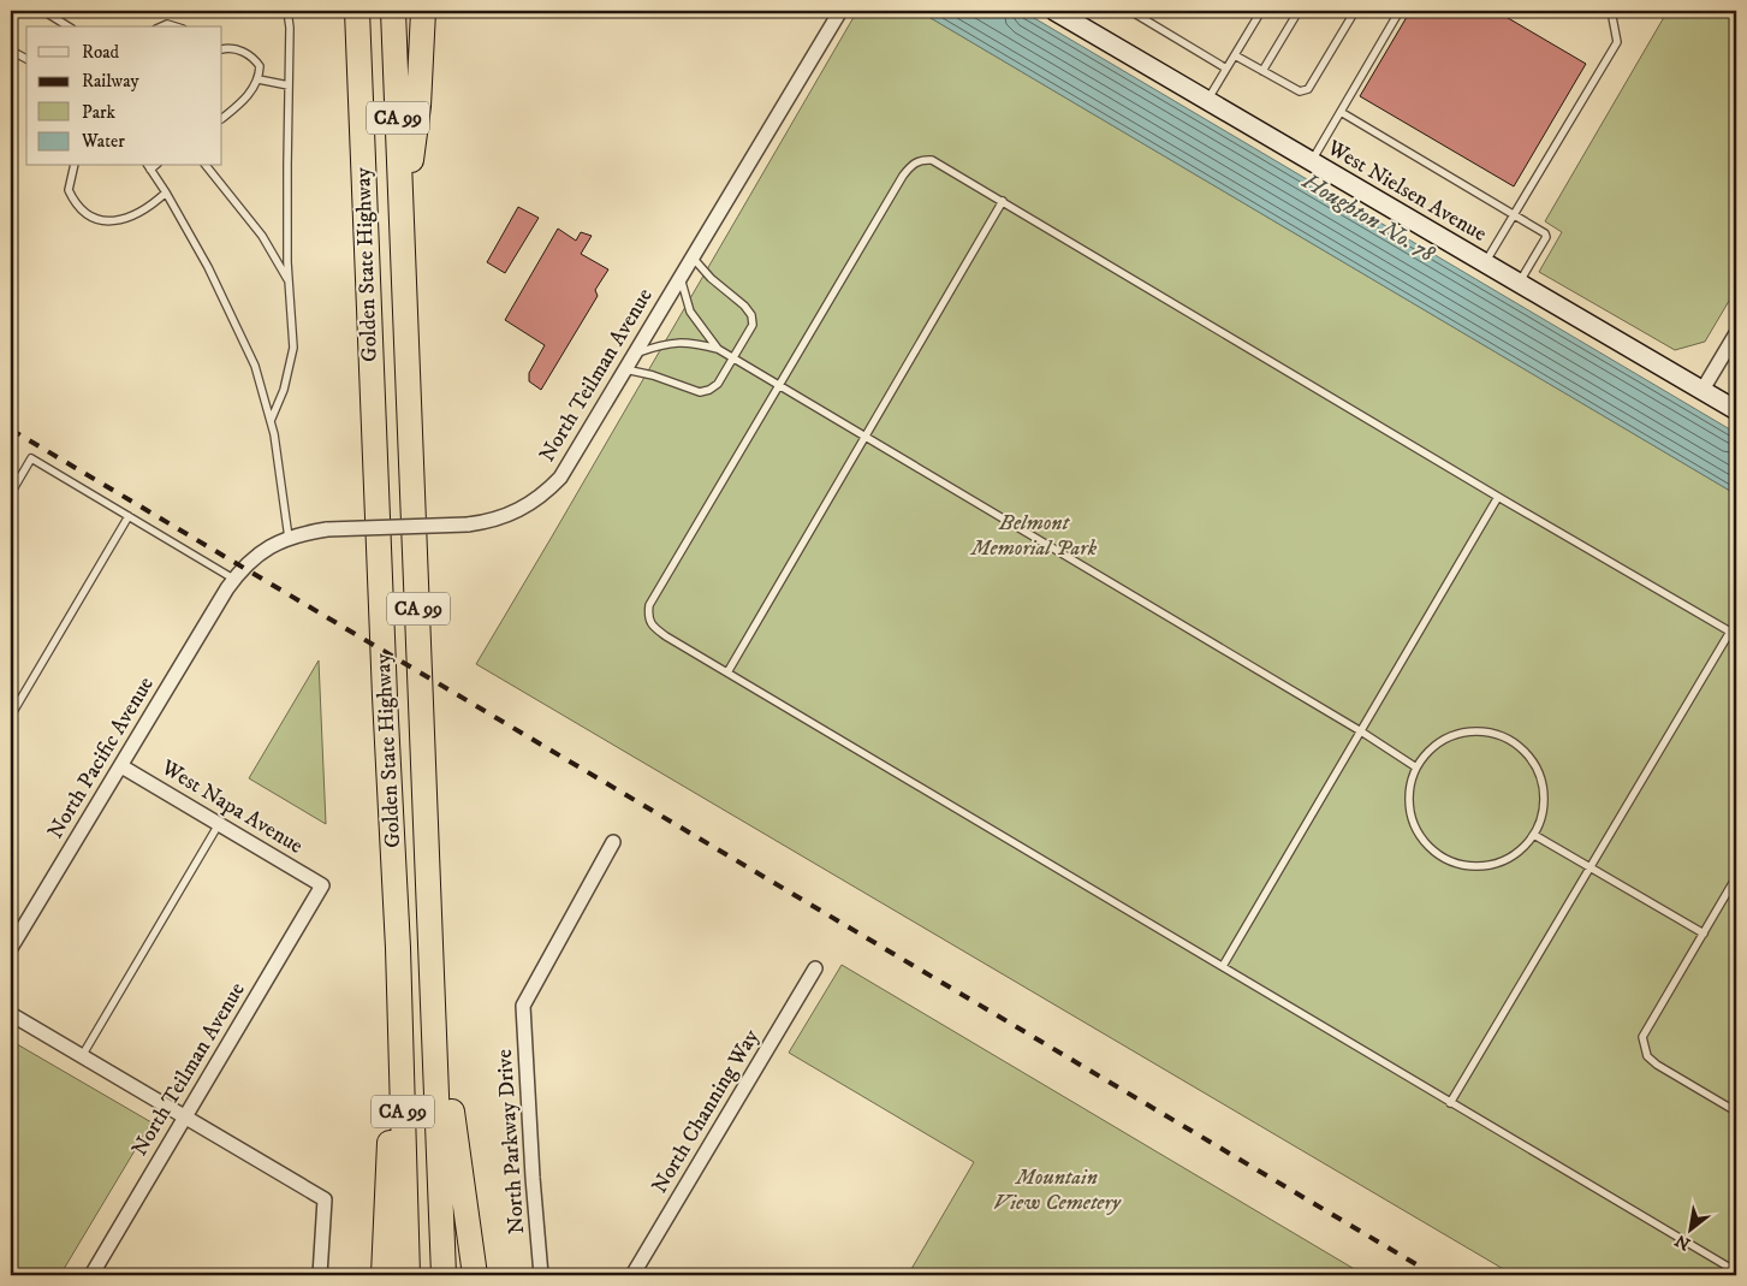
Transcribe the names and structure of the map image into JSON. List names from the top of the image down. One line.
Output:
{"streets":{"highway":["CA 99","Golden State Highway"],"street":["West Nielsen Avenue","North Teilman Avenue","North Pacific Avenue","West Napa Avenue","North Channing Way","North Parkway Drive"]},"crossings":[["North Teilman Avenue","North Pacific Avenue"],["North Teilman Avenue","West Napa Avenue"],["North Pacific Avenue","West Napa Avenue"]],"water":["Houghton No. 78"],"parks":["Belmont Memorial Park","Mountain View Cemetery"],"legend":["Road","Railway","Park","Water"],"north":"bottom left"}
